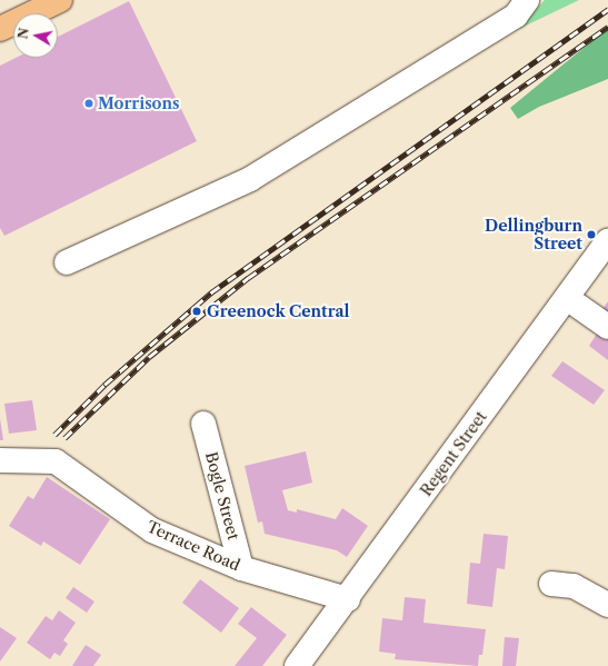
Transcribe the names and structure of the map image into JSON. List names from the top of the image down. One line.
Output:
{"streets":{"street":["Regent Street","Bogle Street","Terrace Road"]},"crossings":[["Regent Street","Terrace Road"],["Bogle Street","Terrace Road"]],"places":["Morrisons","Dellingburn Street","Greenock Central"],"north":"left"}
